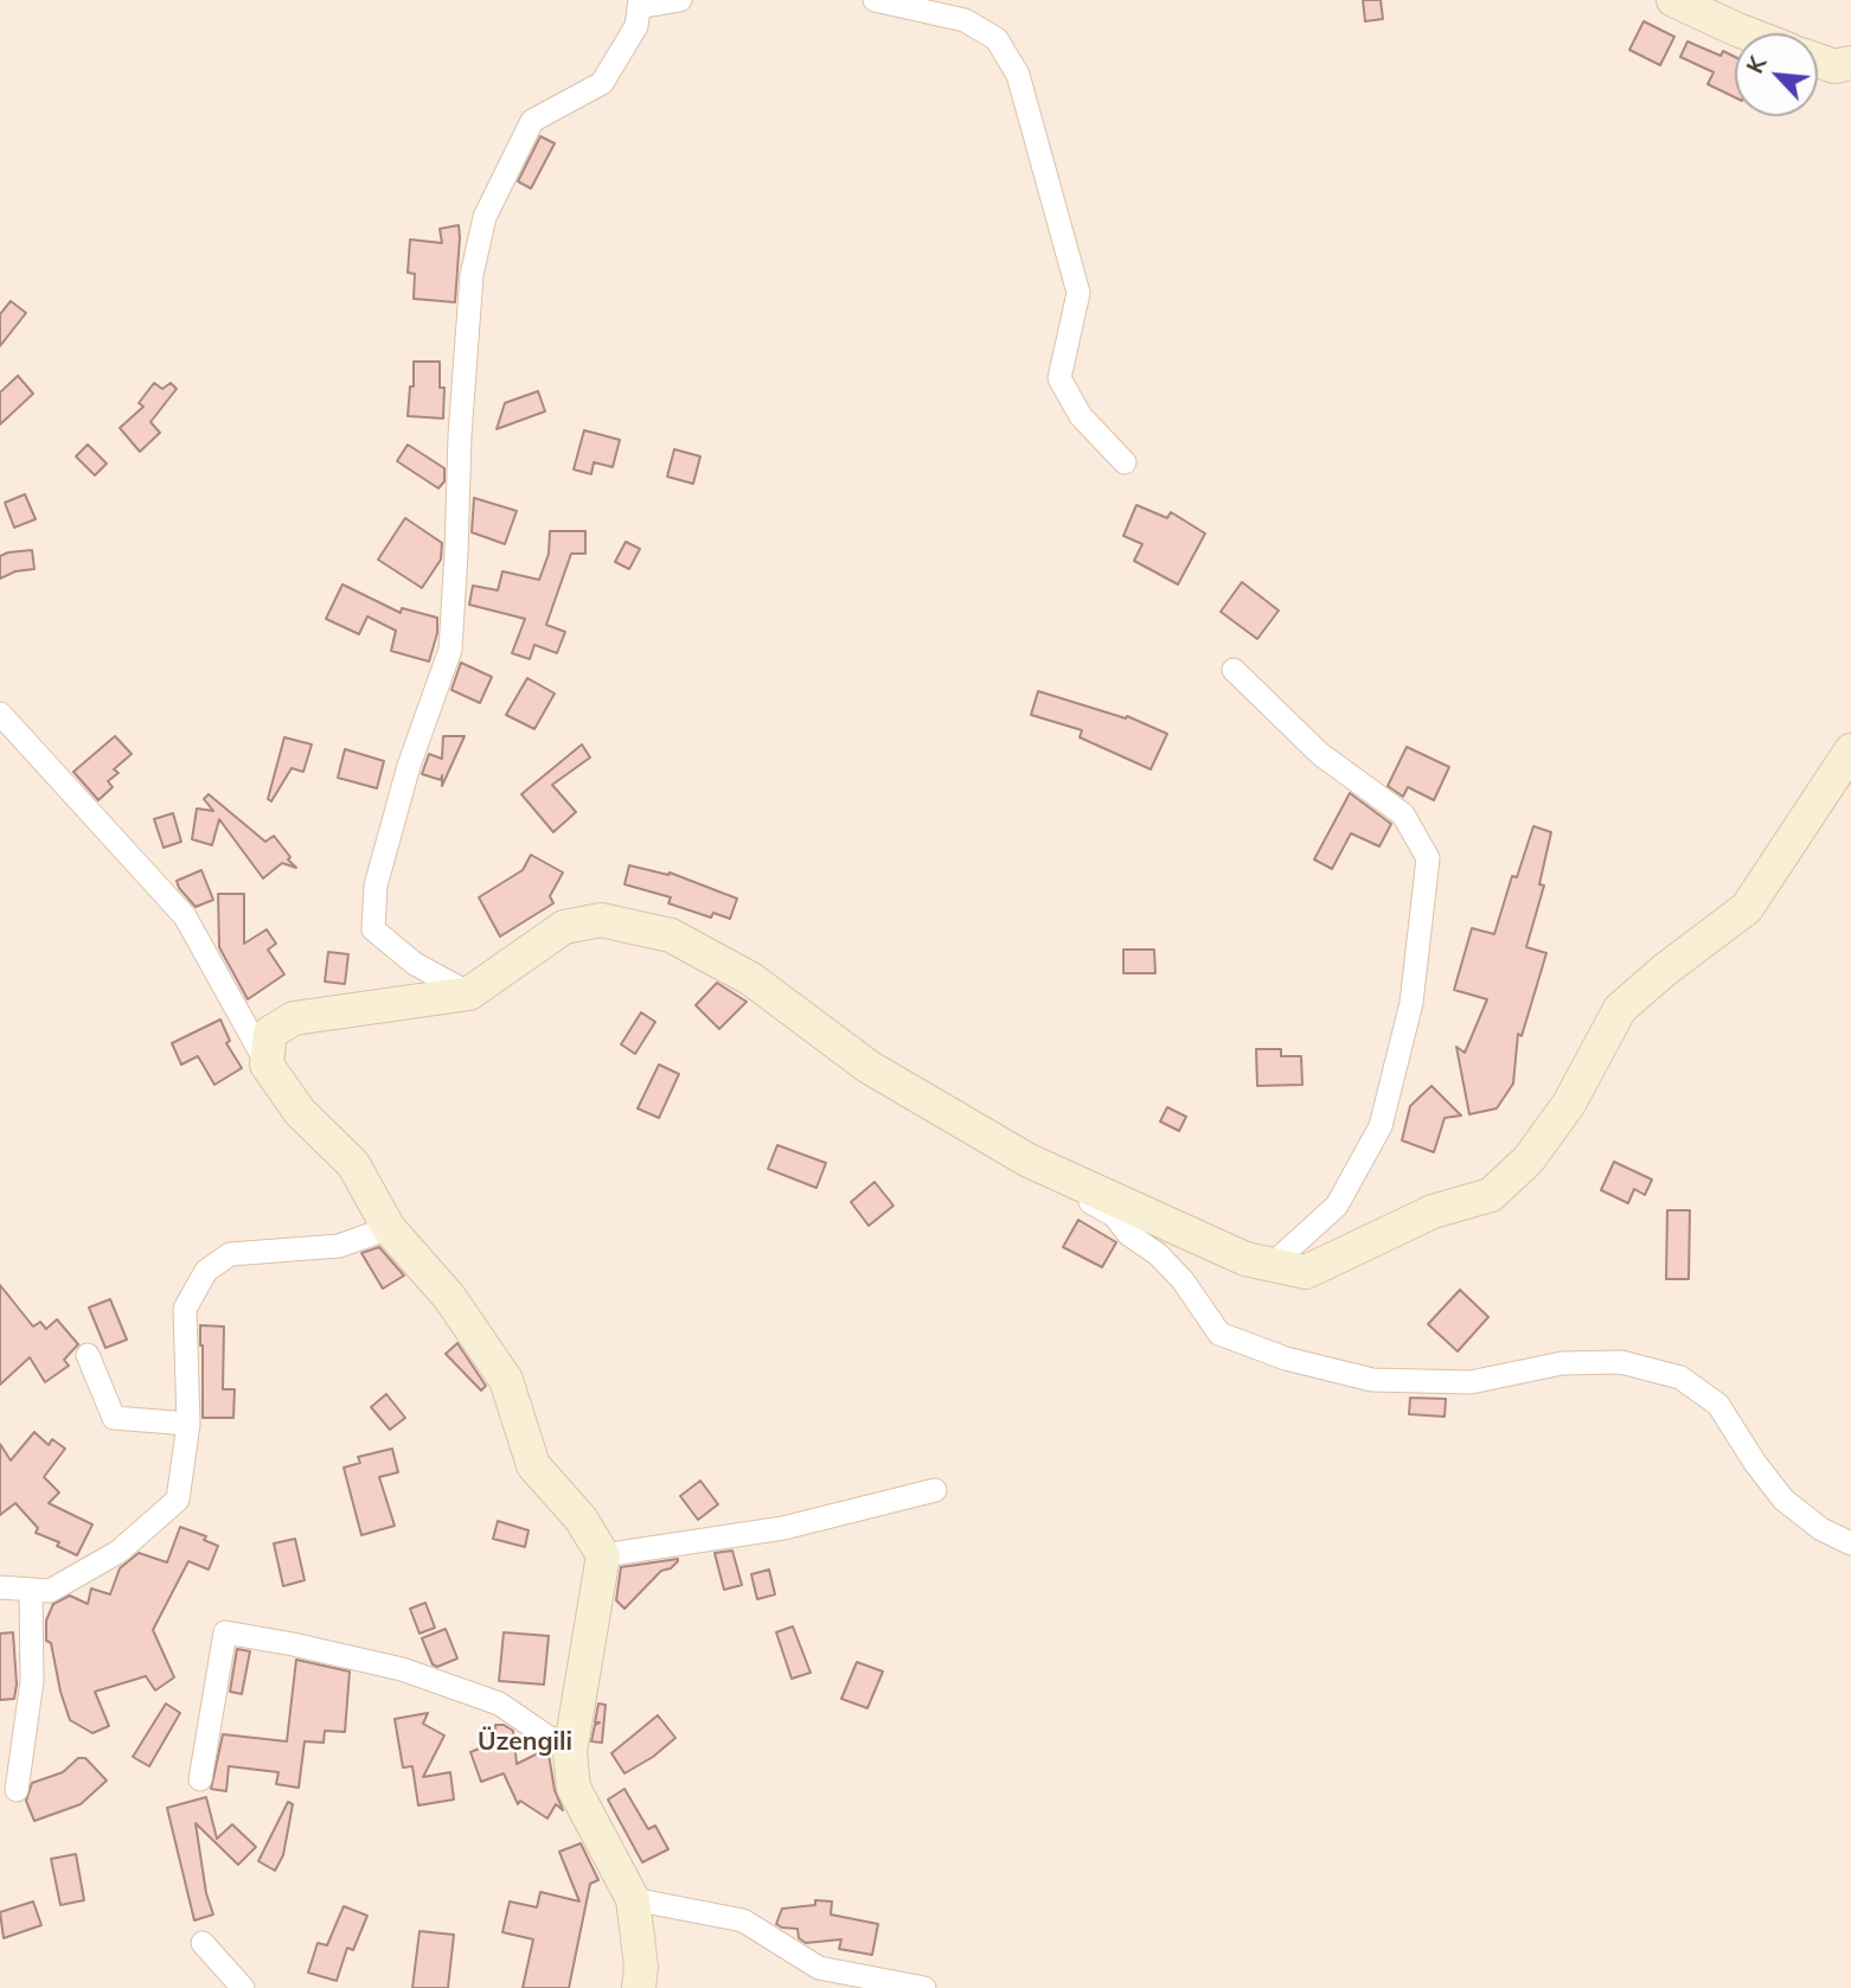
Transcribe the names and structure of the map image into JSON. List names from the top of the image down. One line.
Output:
{"districts":["Üzengili"],"north":"top left"}
